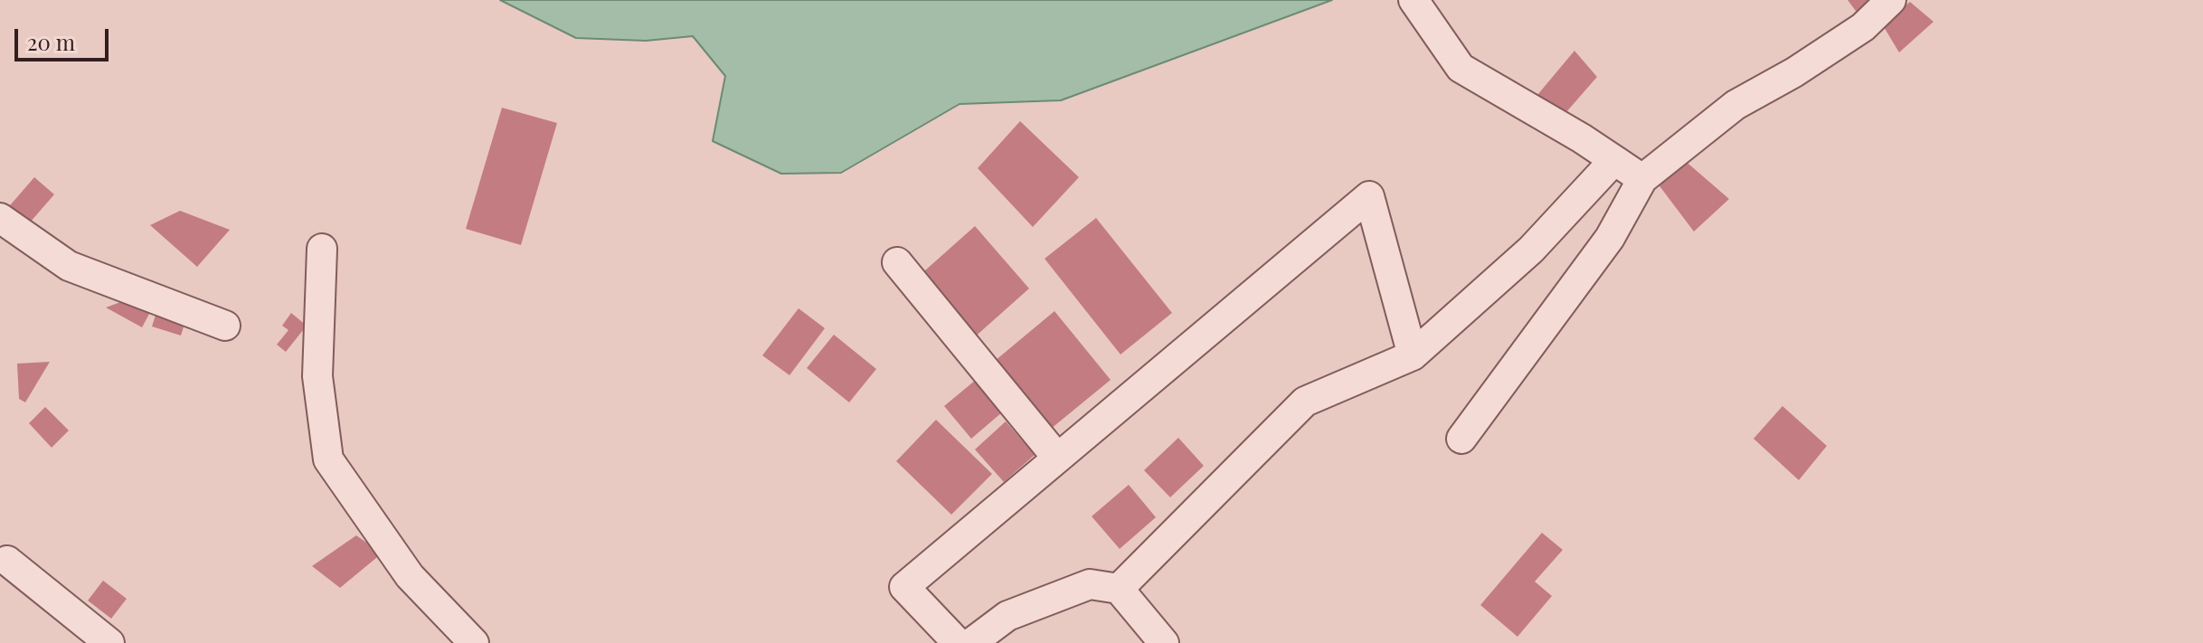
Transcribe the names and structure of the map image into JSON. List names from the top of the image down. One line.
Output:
{"scale_bar":"20 m"}
